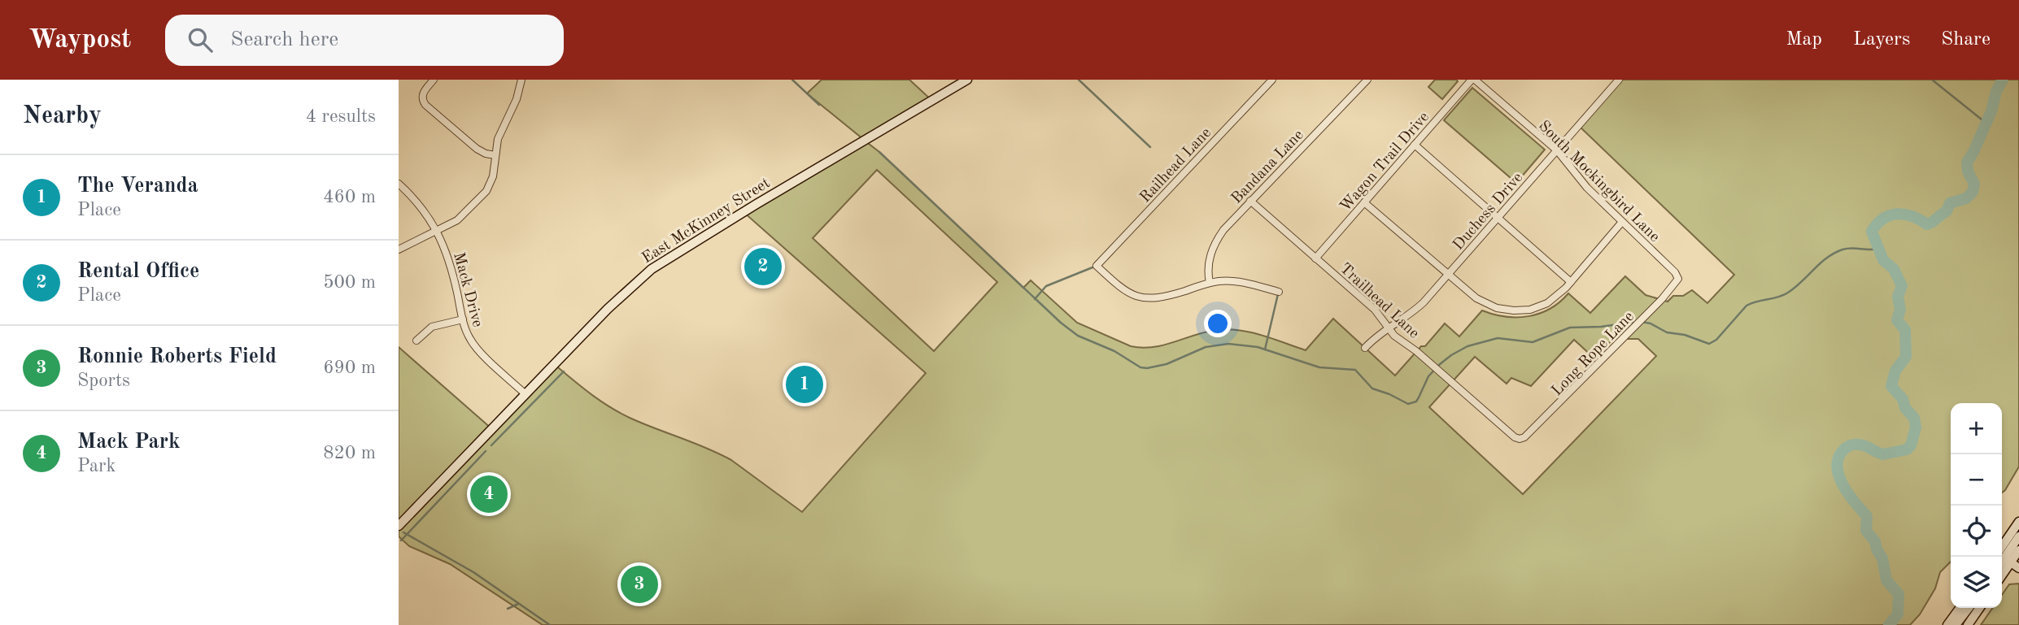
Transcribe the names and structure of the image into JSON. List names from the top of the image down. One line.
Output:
{"streets":{"main road":["East McKinney Street"],"street":["Wagon Trail Drive","Railhead Lane","Bandana Lane","South Mockingbird Lane","Duchess Drive","Mack Drive","Trailhead Lane","Long Rope Lane"]},"crossings":[["Wagon Trail Drive","South Mockingbird Lane"],["Wagon Trail Drive","Trailhead Lane"],["Railhead Lane","Bandana Lane"],["Bandana Lane","Trailhead Lane"],["South Mockingbird Lane","Duchess Drive"],["South Mockingbird Lane","Long Rope Lane"],["Duchess Drive","Trailhead Lane"],["East McKinney Street","Mack Drive"],["Trailhead Lane","Long Rope Lane"]],"page":{"header":"Waypost","search":"Search here","nav":["Map","Layers","Share"],"heading":["Nearby","4 results"],"list":[{"mark":"1","name":"The Veranda","note":"Place","value":"460 m"},{"mark":"2","name":"Rental Office","note":"Place","value":"500 m"},{"mark":"3","name":"Ronnie Roberts Field","note":"Sports","value":"690 m"},{"mark":"4","name":"Mack Park","note":"Park","value":"820 m"}],"pins":["2","1","4","3"],"map_buttons":["+","−"]}}
